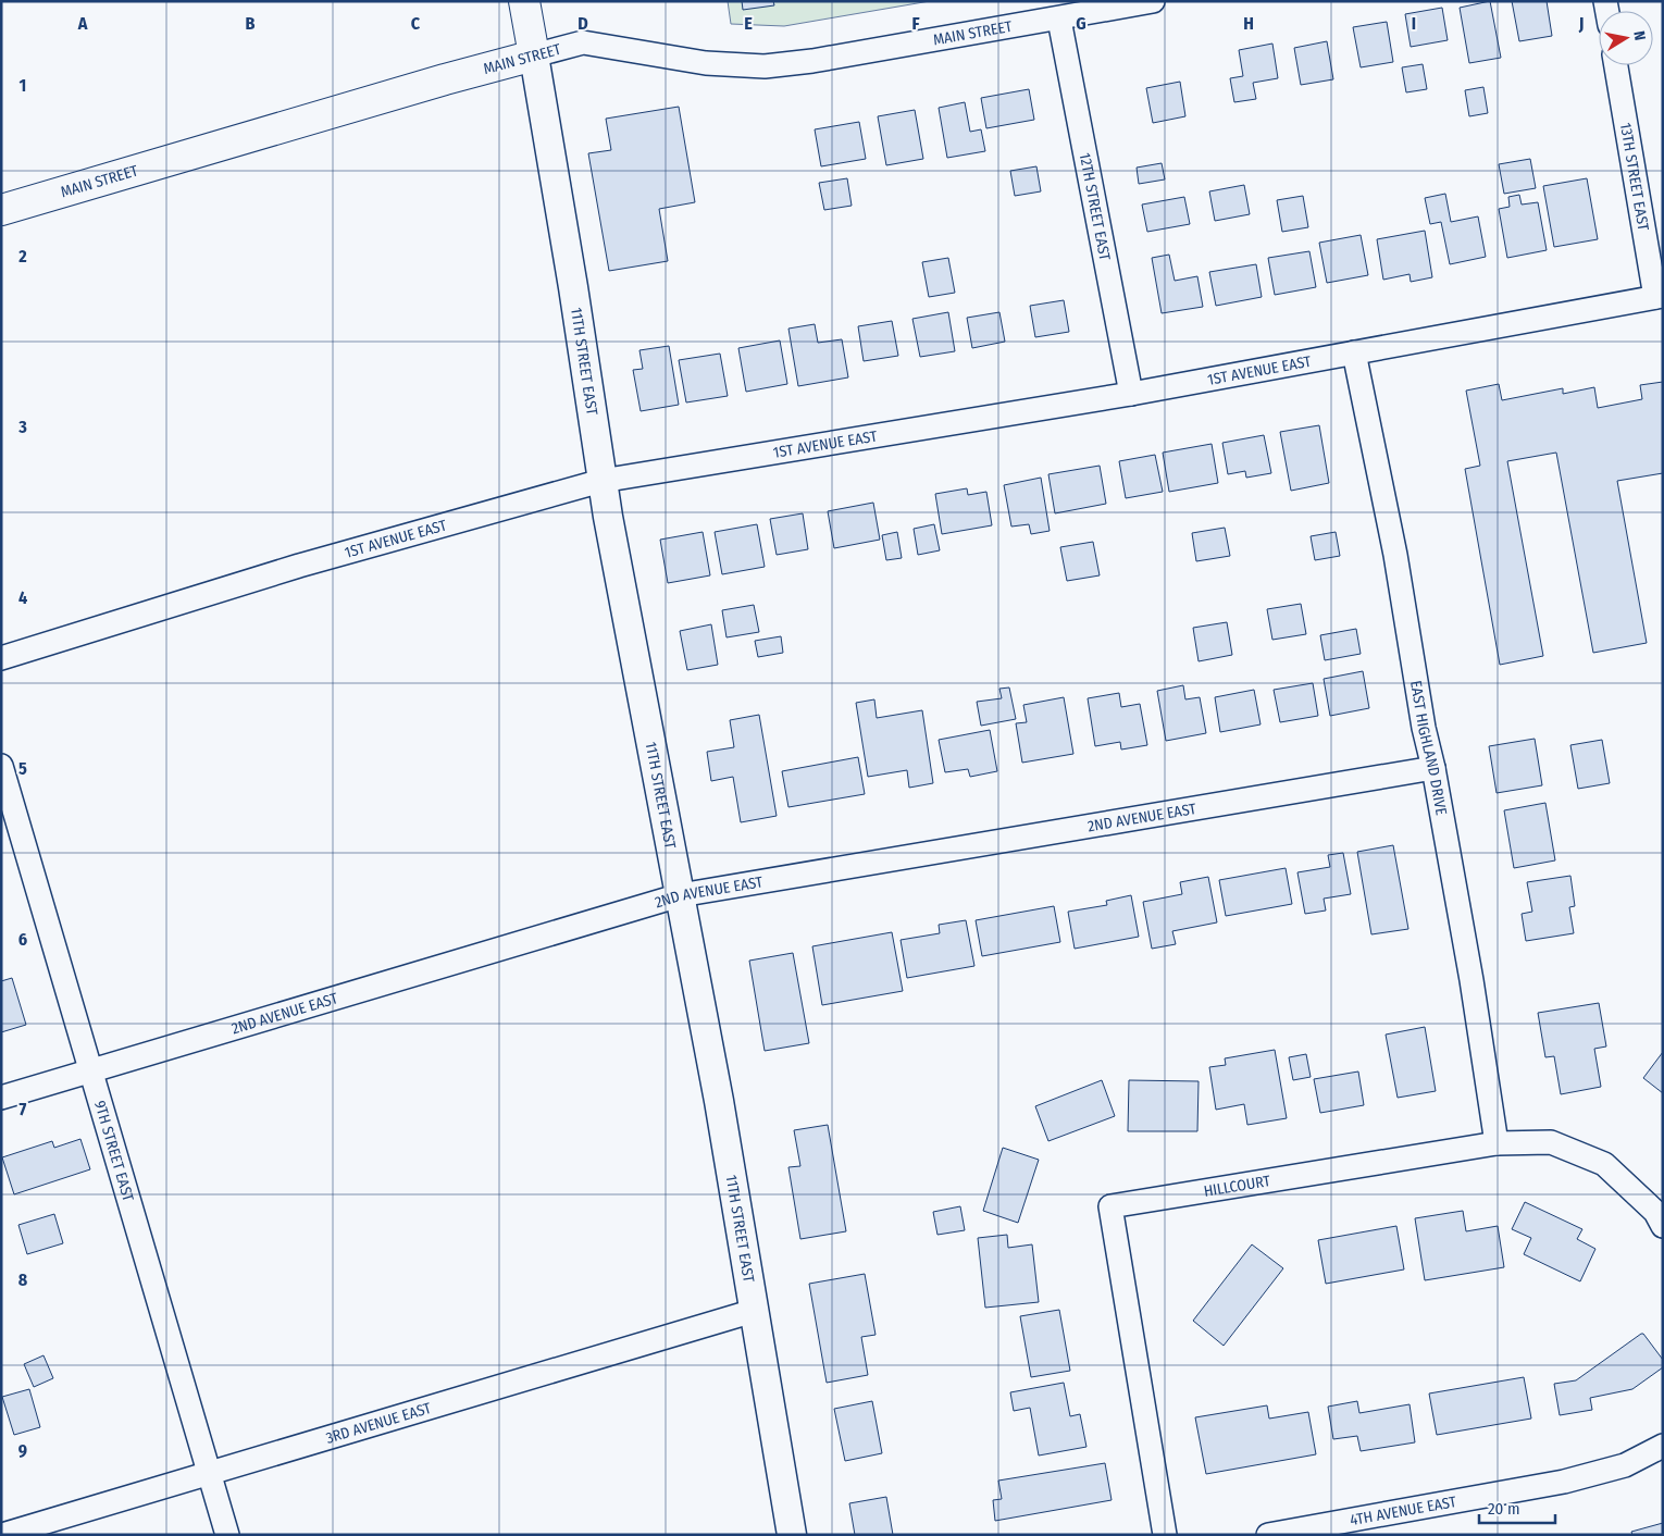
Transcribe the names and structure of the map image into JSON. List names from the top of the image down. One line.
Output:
{"streets":{"main road":["MAIN STREET"],"street":["13TH STREET EAST","12TH STREET EAST","11TH STREET EAST","1ST AVENUE EAST","EAST HIGHLAND DRIVE","2ND AVENUE EAST","9TH STREET EAST","HILLCOURT","3RD AVENUE EAST","4TH AVENUE EAST"]},"crossings":[["MAIN STREET","12TH STREET EAST"],["MAIN STREET","11TH STREET EAST"],["13TH STREET EAST","1ST AVENUE EAST"],["12TH STREET EAST","1ST AVENUE EAST"],["11TH STREET EAST","1ST AVENUE EAST"],["11TH STREET EAST","2ND AVENUE EAST"],["11TH STREET EAST","3RD AVENUE EAST"],["1ST AVENUE EAST","EAST HIGHLAND DRIVE"],["EAST HIGHLAND DRIVE","2ND AVENUE EAST"],["EAST HIGHLAND DRIVE","HILLCOURT"],["2ND AVENUE EAST","9TH STREET EAST"],["9TH STREET EAST","3RD AVENUE EAST"]],"scale_bar":"20 m","north":"right","grid":{"columns":["A","B","C","D","E","F","G","H","I","J"],"rows":["1","2","3","4","5","6","7","8","9"]}}
